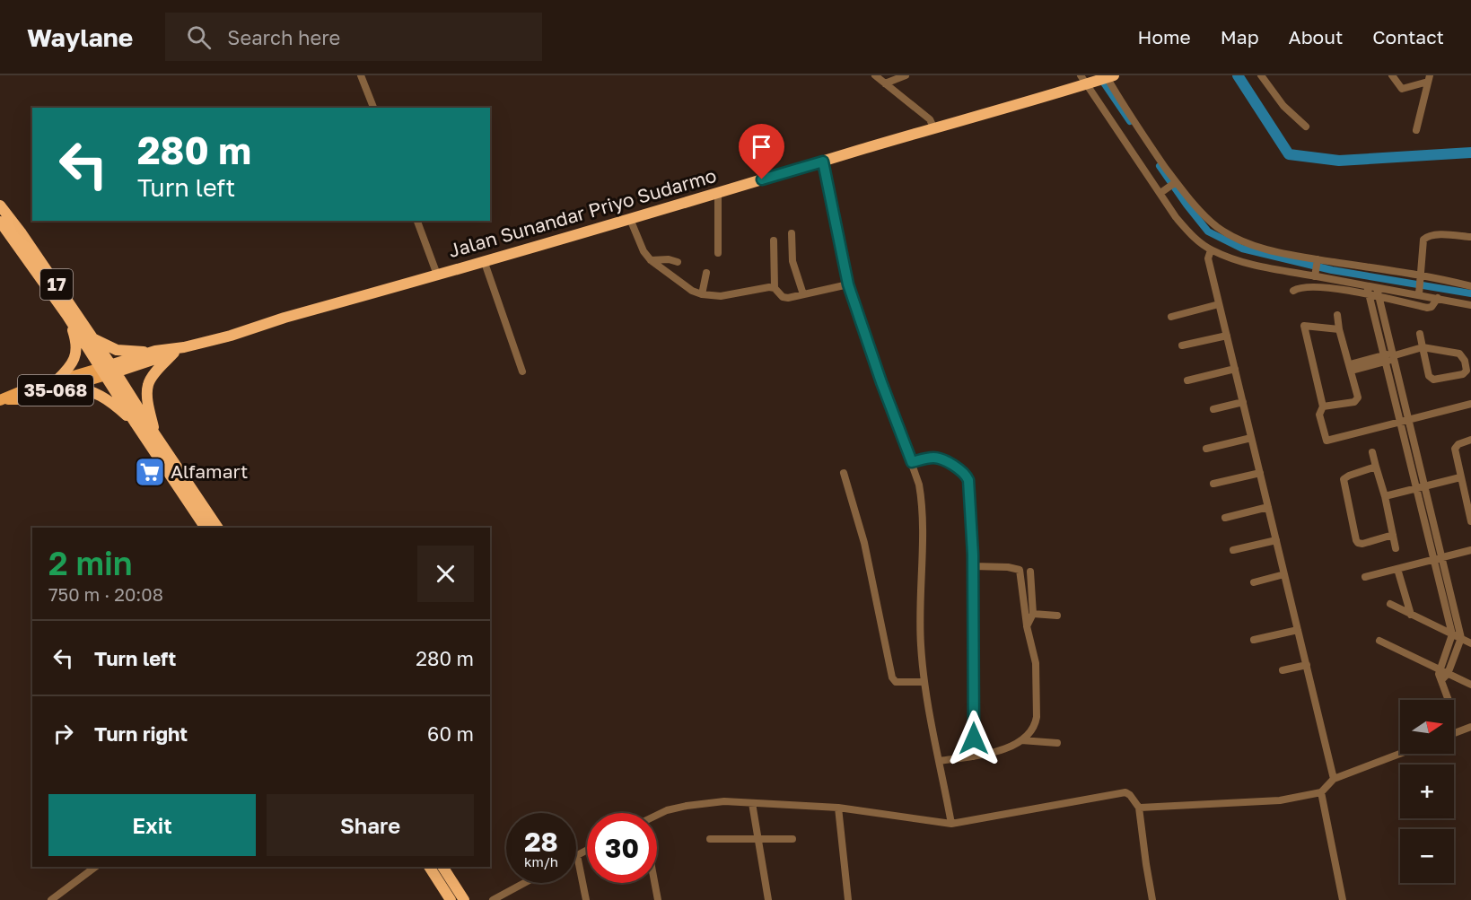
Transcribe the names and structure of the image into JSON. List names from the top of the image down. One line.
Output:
{"streets":{"highway":["Jalan Sunandar Priyo Sudarmo","17"],"main road":["35-068"]},"crossings":[["Jalan Sunandar Priyo Sudarmo","17"]],"places":{"supermarket":["Alfamart"]},"north":"right","page":{"header":"Waylane","search":"Search here","nav":["Home","Map","About","Contact"],"turn":["280 m","Turn left"],"heading":["2 min","750 m · 20:08"],"list":[{"name":"Turn left","value":"280 m"},{"name":"Turn right","value":"60 m"}],"map_buttons":["+","−"],"buttons":["Exit","Share"],"speed":"28 km/h","limit":"30"}}
